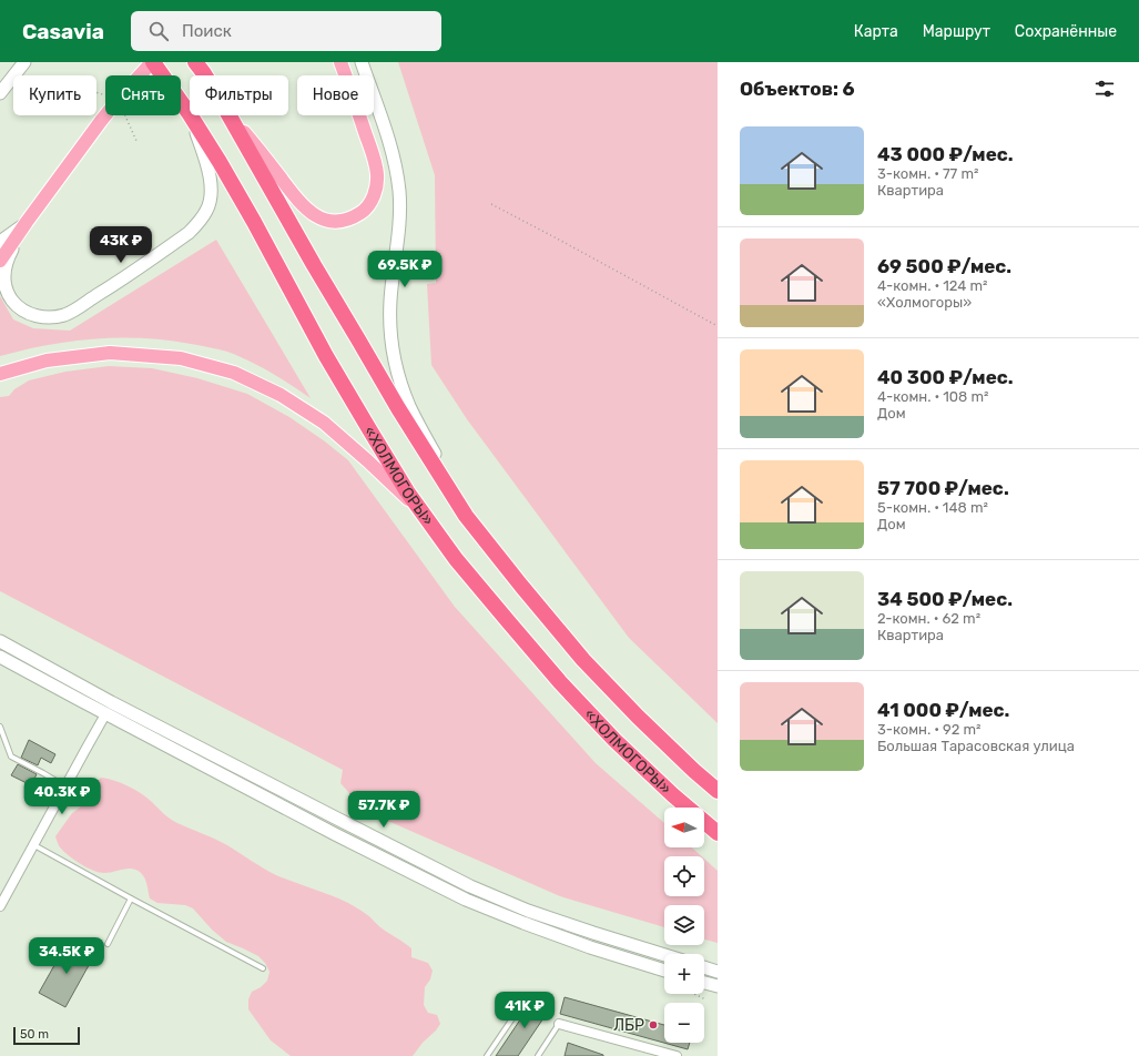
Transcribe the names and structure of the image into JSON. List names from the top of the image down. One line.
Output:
{"streets":{"highway":["«ХОЛМОГОРЫ»"]},"places":["ЛБР"],"scale_bar":"50 m","north":"left","page":{"header":"Casavia","search":"Поиск","nav":["Карта","Маршрут","Сохранённые"],"heading":"Объектов: 6","chip":["Купить","Снять","Фильтры","Новое"],"list":[{"name":"43 000 ₽/мес.","note":"3-комн. · 77 m² · Квартира"},{"name":"69 500 ₽/мес.","note":"4-комн. · 124 m² · «Холмогоры»"},{"name":"40 300 ₽/мес.","note":"4-комн. · 108 m² · Дом"},{"name":"57 700 ₽/мес.","note":"5-комн. · 148 m² · Дом"},{"name":"34 500 ₽/мес.","note":"2-комн. · 62 m² · Квартира"},{"name":"41 000 ₽/мес.","note":"3-комн. · 92 m² · Большая Тарасовская улица"}],"price":["43K ₽","69.5K ₽","40.3K ₽","57.7K ₽","34.5K ₽","41K ₽"],"map_buttons":["+","−"],"scale":"50 m"}}
